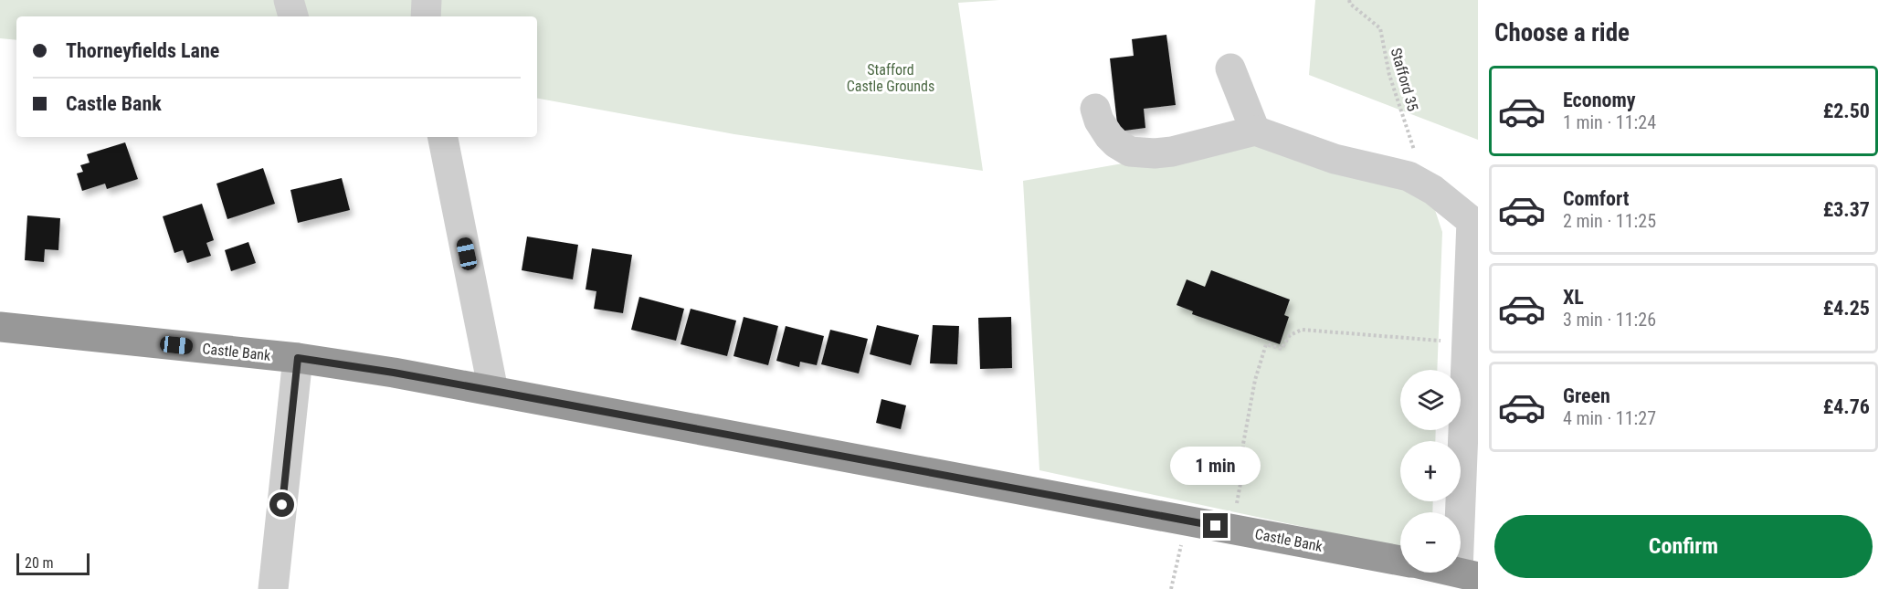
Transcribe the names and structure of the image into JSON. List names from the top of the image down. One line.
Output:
{"streets":{"highway":["Castle Bank"],"path":["Stafford 35"]},"parks":["Stafford Castle Grounds"],"scale_bar":"20 m","page":{"heading":"Choose a ride","banner":["Thorneyfields Lane","Castle Bank"],"list":[{"name":"Economy","note":"1 min · 11:24","value":"£2.50"},{"name":"Comfort","note":"2 min · 11:25","value":"£3.37"},{"name":"XL","note":"3 min · 11:26","value":"£4.25"},{"name":"Green","note":"4 min · 11:27","value":"£4.76"}],"map_buttons":["+","−"],"bubble":"1 min","buttons":"Confirm","scale":"20 m"}}
